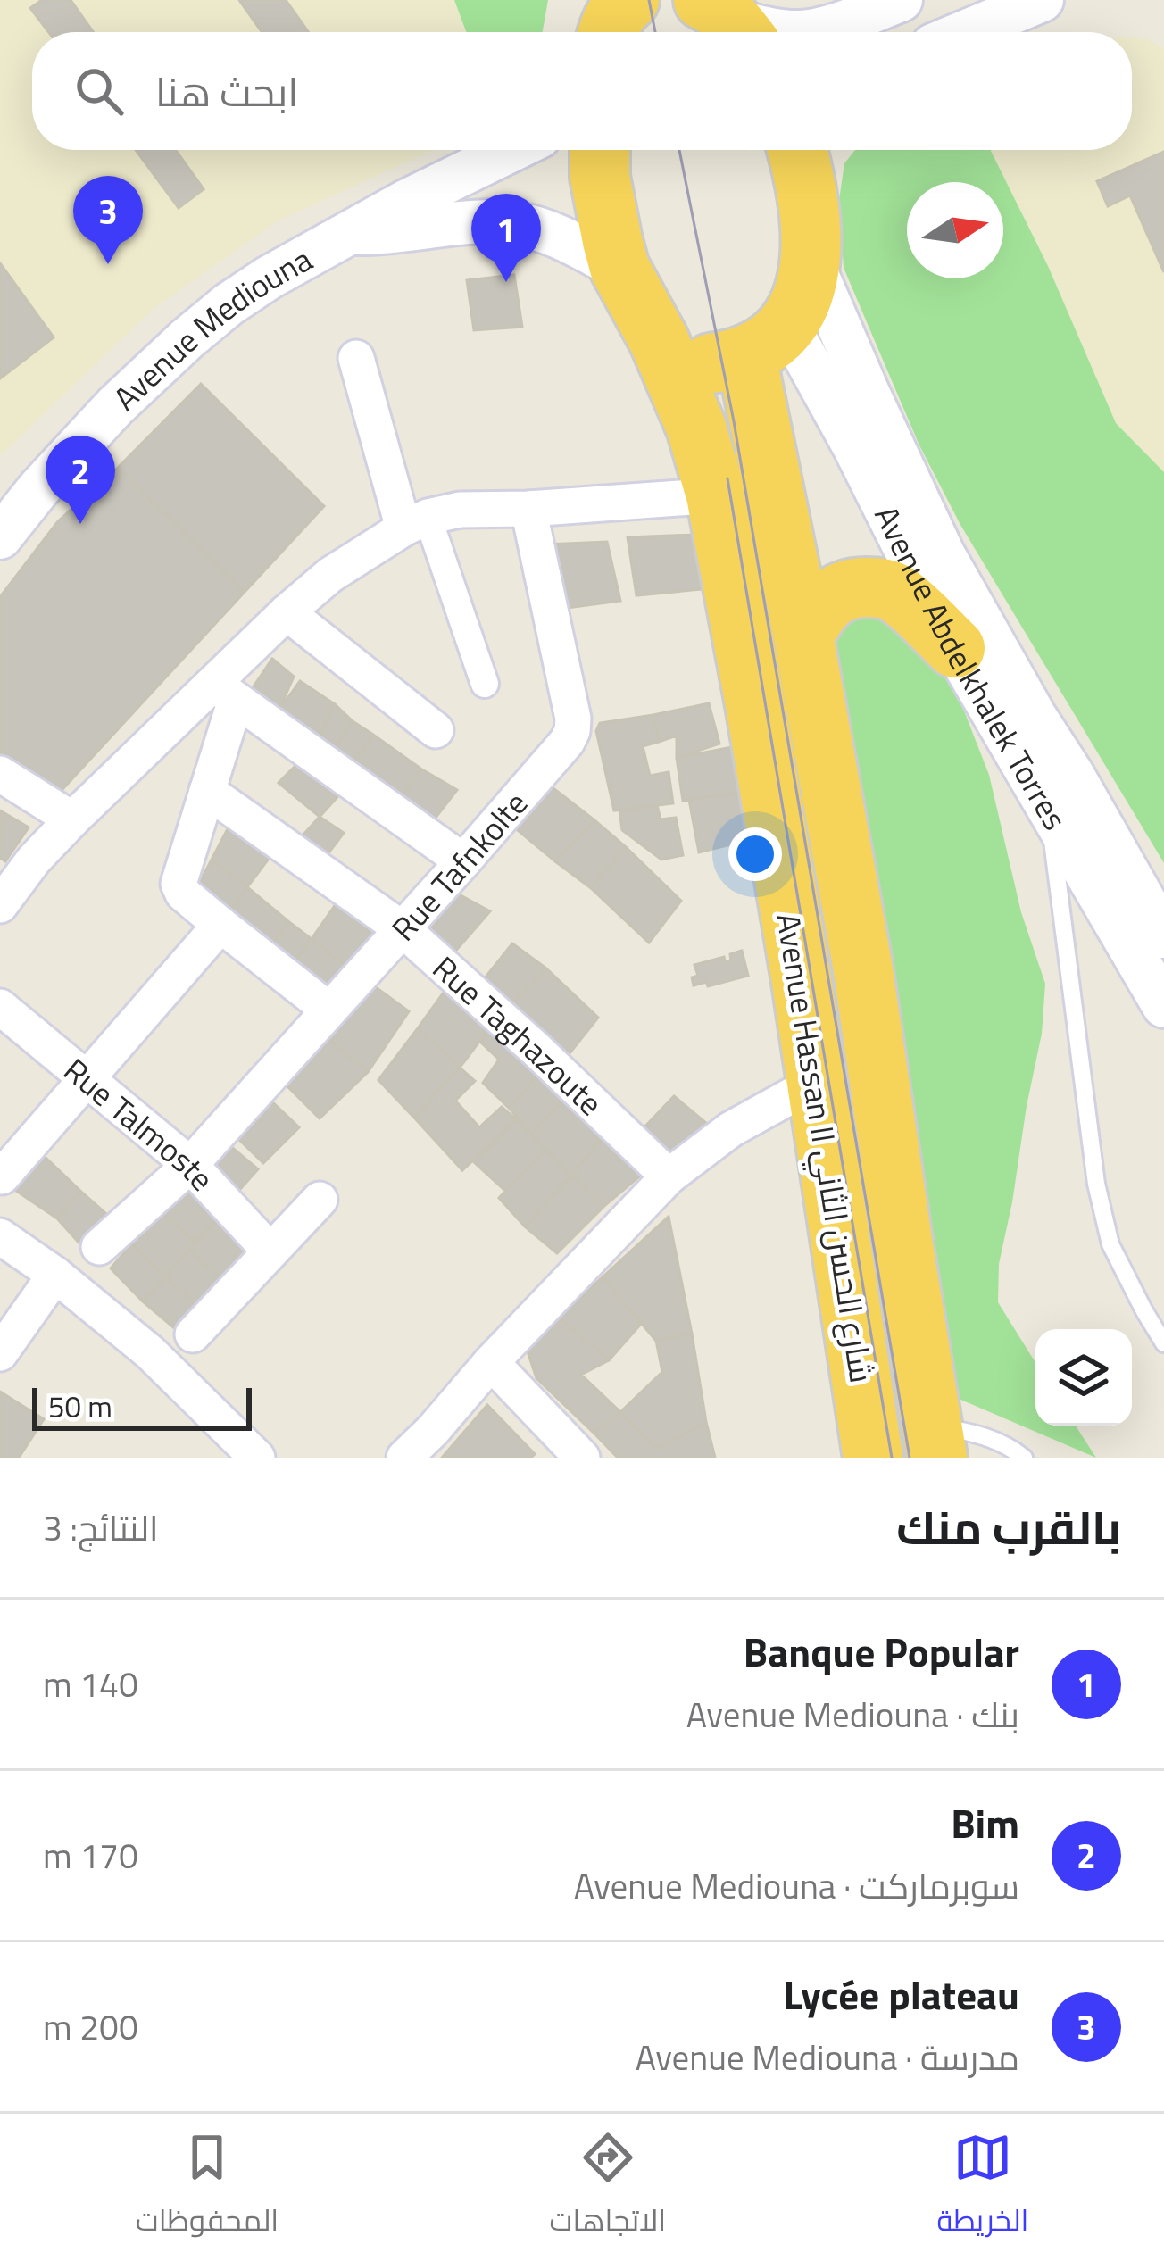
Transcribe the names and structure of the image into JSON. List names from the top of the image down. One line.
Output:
{"streets":{"highway":["Avenue Hassan II شارع الحسن الثاني"],"street":["Avenue Mediouna","Avenue Abdelkhalek Torres","Rue Tafnkolte","Rue Taghazoute","Rue Talmoste"]},"crossings":[["Avenue Mediouna","Avenue Hassan II شارع الحسن الثاني"],["Avenue Abdelkhalek Torres","Avenue Hassan II شارع الحسن الثاني"],["Rue Tafnkolte","Rue Taghazoute"],["Rue Tafnkolte","Rue Talmoste"]],"scale_bar":"50 m","north":"right","page":{"search":"ابحث هنا","pins":["3","1","2"],"scale":"50 m","heading":["بالقرب منك","النتائج: 3"],"list":[{"mark":"1","name":"Banque Popular","note":"بنك · Avenue Mediouna","value":"140 m"},{"mark":"2","name":"Bim","note":"سوبرماركت · Avenue Mediouna","value":"170 m"},{"mark":"3","name":"Lycée plateau","note":"مدرسة · Avenue Mediouna","value":"200 m"}],"nav":["الخريطة","الاتجاهات","المحفوظات"]}}
